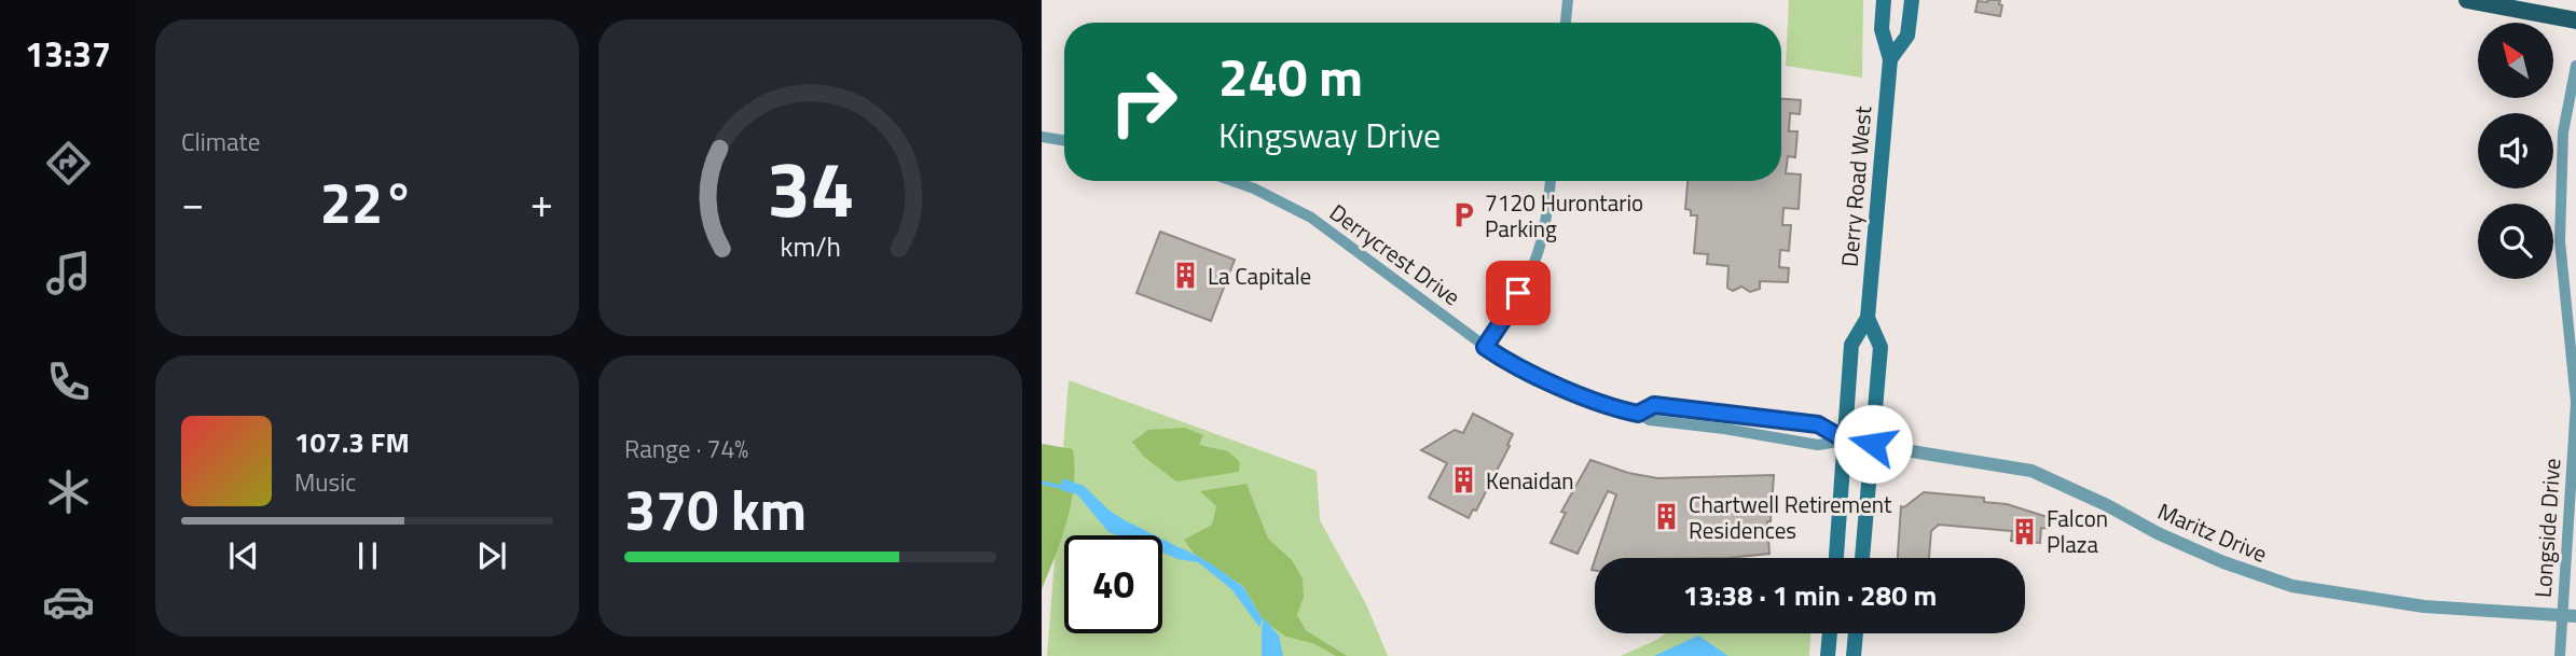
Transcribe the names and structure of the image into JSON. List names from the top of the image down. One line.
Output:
{"streets":{"main road":["Derry Road West"],"street":["Derrycrest Drive","Longside Drive","Maritz Drive"]},"crossings":[["Derry Road West","Derrycrest Drive"],["Derry Road West","Maritz Drive"],["Derrycrest Drive","Maritz Drive"],["Longside Drive","Maritz Drive"]],"places":{"parking":["7120 Hurontario Parking"],"building":["La Capitale","Kenaidan","Chartwell Retirement Residences","Falcon Plaza"]},"north":"top left","page":{"tabs":"13:37","tile":["Climate",["Range · 74%","370 km"]],"turn":["240 m","Kingsway Drive"],"heat":["−","22°","+"],"song":["107.3 FM","Music"],"limit":"40","trip":"13:38 · 1 min · 280 m","gauge":["34","km/h"]}}
